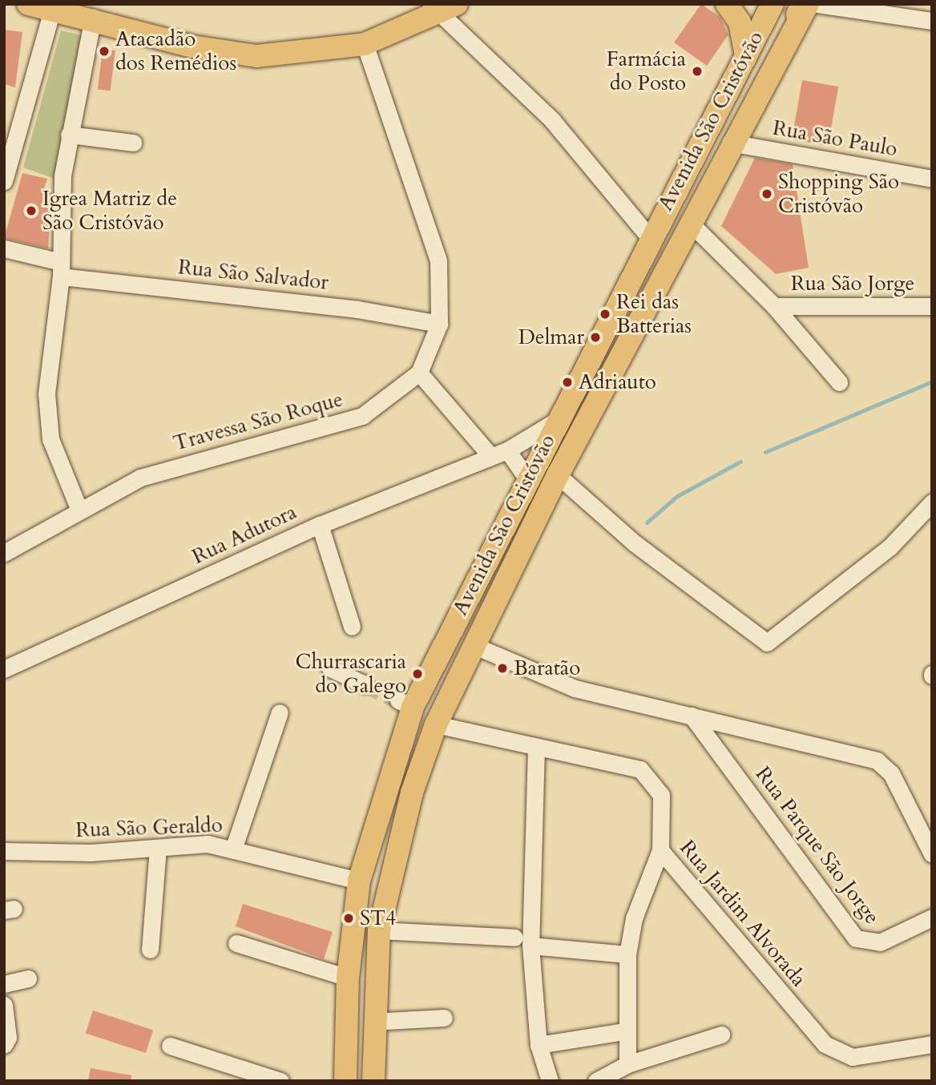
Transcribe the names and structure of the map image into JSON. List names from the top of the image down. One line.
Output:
{"streets":{"main road":["Avenida São Cristóvão"],"street":["Rua São Paulo","Rua São Salvador","Rua São Jorge","Travessa São Roque","Rua Adutora","Rua São Geraldo","Rua Parque São Jorge","Rua Jardim Alvorada"]},"crossings":[["Avenida São Cristóvão","Rua São Paulo"],["Avenida São Cristóvão","Rua São Jorge"],["Avenida São Cristóvão","Rua Adutora"],["Avenida São Cristóvão","Rua São Geraldo"],["Avenida São Cristóvão","Rua Parque São Jorge"],["Avenida São Cristóvão","Rua Jardim Alvorada"],["Rua São Salvador","Travessa São Roque"]],"places":["Atacadão dos Remédios","Farmácia do Posto","Shopping São Cristóvão","Igrea Matriz de São Cristóvão","Rei das Batterias","Delmar","Adriauto","Baratão","Churrascaria do Galego","ST4"]}
